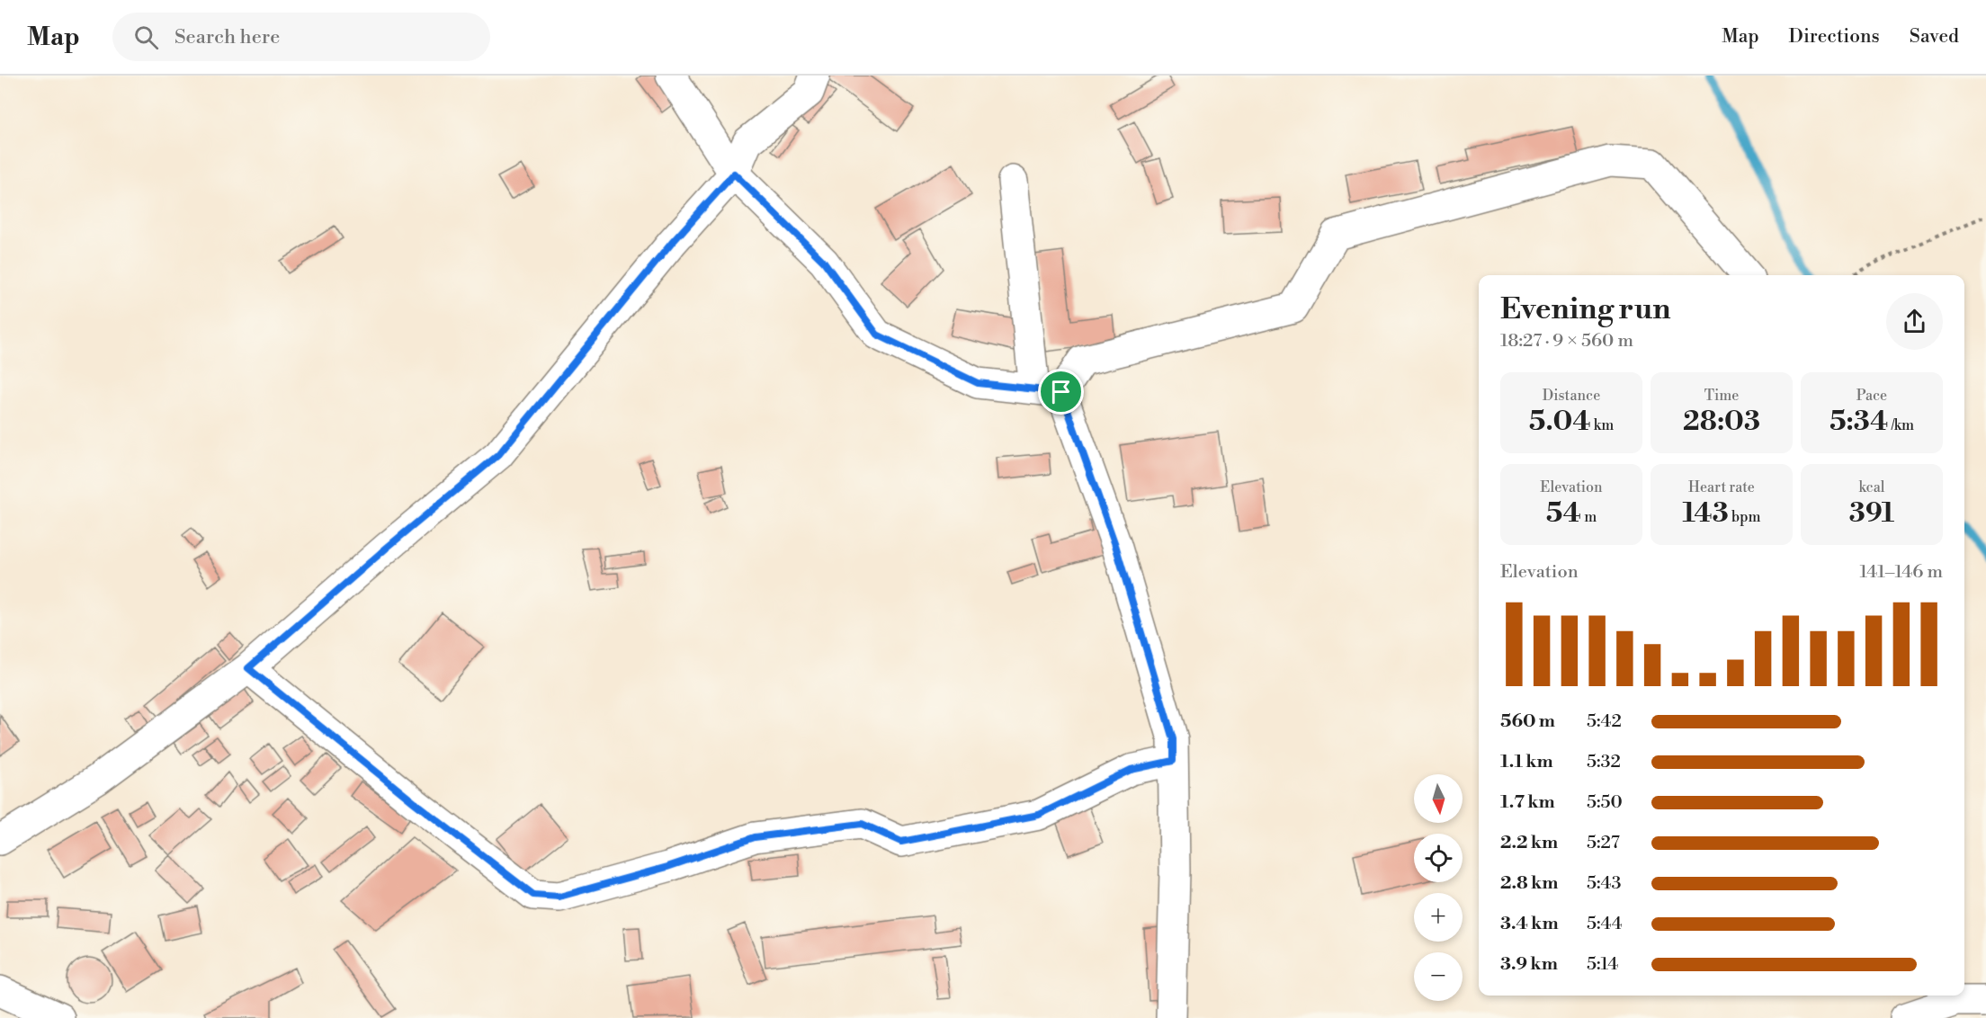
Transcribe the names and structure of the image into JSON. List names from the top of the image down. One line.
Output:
{"north":"bottom","page":{"header":"Map","search":"Search here","nav":["Map","Directions","Saved"],"heading":["Evening run","18:27 · 9 × 560 m"],"stats":[["Distance","5.04 km"],["Time","28:03"],["Pace","5:34 /km"],["Elevation","54 m"],["Heart rate","143 bpm"],["kcal","391"]],"chart":["Elevation","141–146 m"],"list":[{"name":"560 m","note":"5:42"},{"name":"1.1 km","note":"5:32"},{"name":"1.7 km","note":"5:50"},{"name":"2.2 km","note":"5:27"},{"name":"2.8 km","note":"5:43"},{"name":"3.4 km","note":"5:44"},{"name":"3.9 km","note":"5:14"}],"map_buttons":["+","−"]}}
